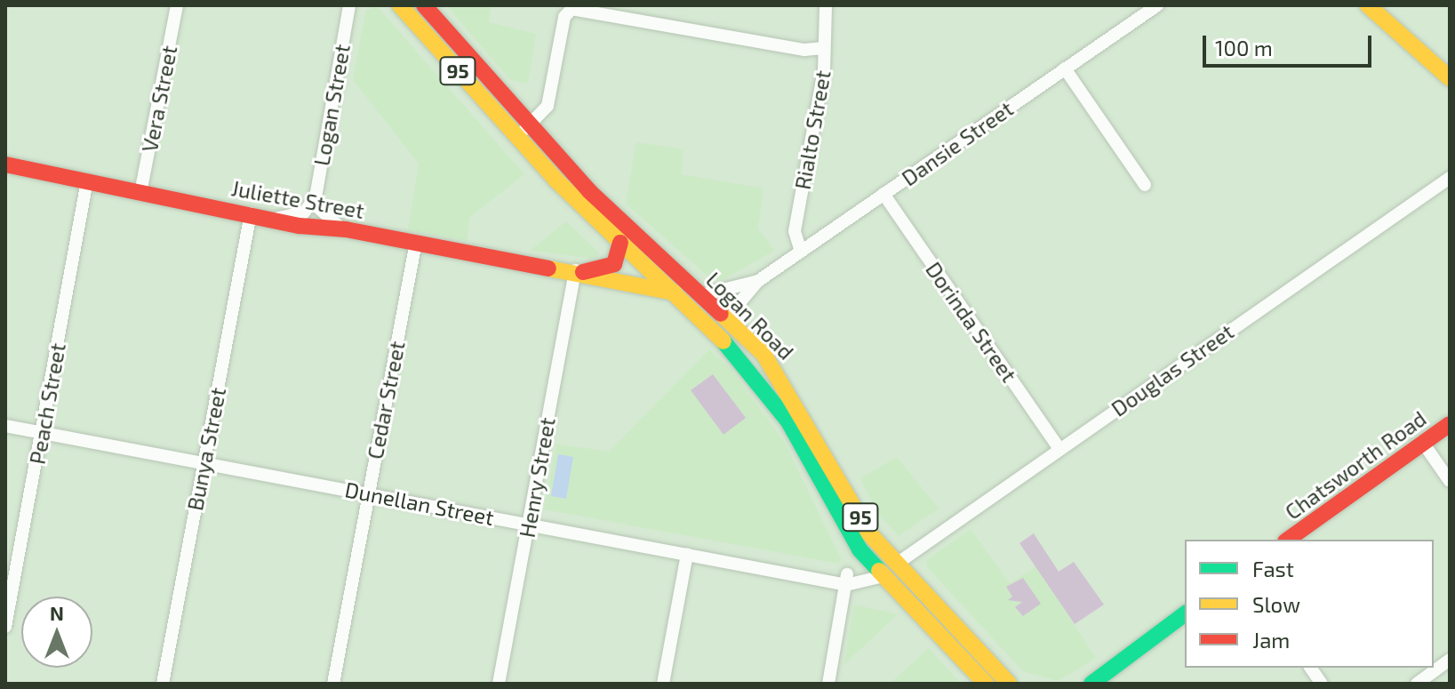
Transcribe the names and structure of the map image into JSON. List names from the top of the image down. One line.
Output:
{"streets":{"main road":["95","Juliette Street","Logan Road","Chatsworth Road"],"street":["Vera Street","Logan Street","Rialto Street","Dansie Street","Dorinda Street","Douglas Street","Cedar Street","Peach Street","Bunya Street","Henry Street","Dunellan Street"]},"crossings":[["Vera Street","Juliette Street"],["Rialto Street","Dansie Street"],["Dansie Street","Logan Road"],["Dansie Street","Dorinda Street"],["Juliette Street","Logan Road"],["Juliette Street","Cedar Street"],["Juliette Street","Peach Street"],["Juliette Street","Bunya Street"],["Juliette Street","Henry Street"],["Logan Road","Douglas Street"],["Logan Road","Dunellan Street"],["Dorinda Street","Douglas Street"],["Cedar Street","Dunellan Street"],["Peach Street","Dunellan Street"],["Bunya Street","Dunellan Street"],["Henry Street","Dunellan Street"]],"legend":["Fast","Slow","Jam"],"scale_bar":"100 m","north":"top"}
